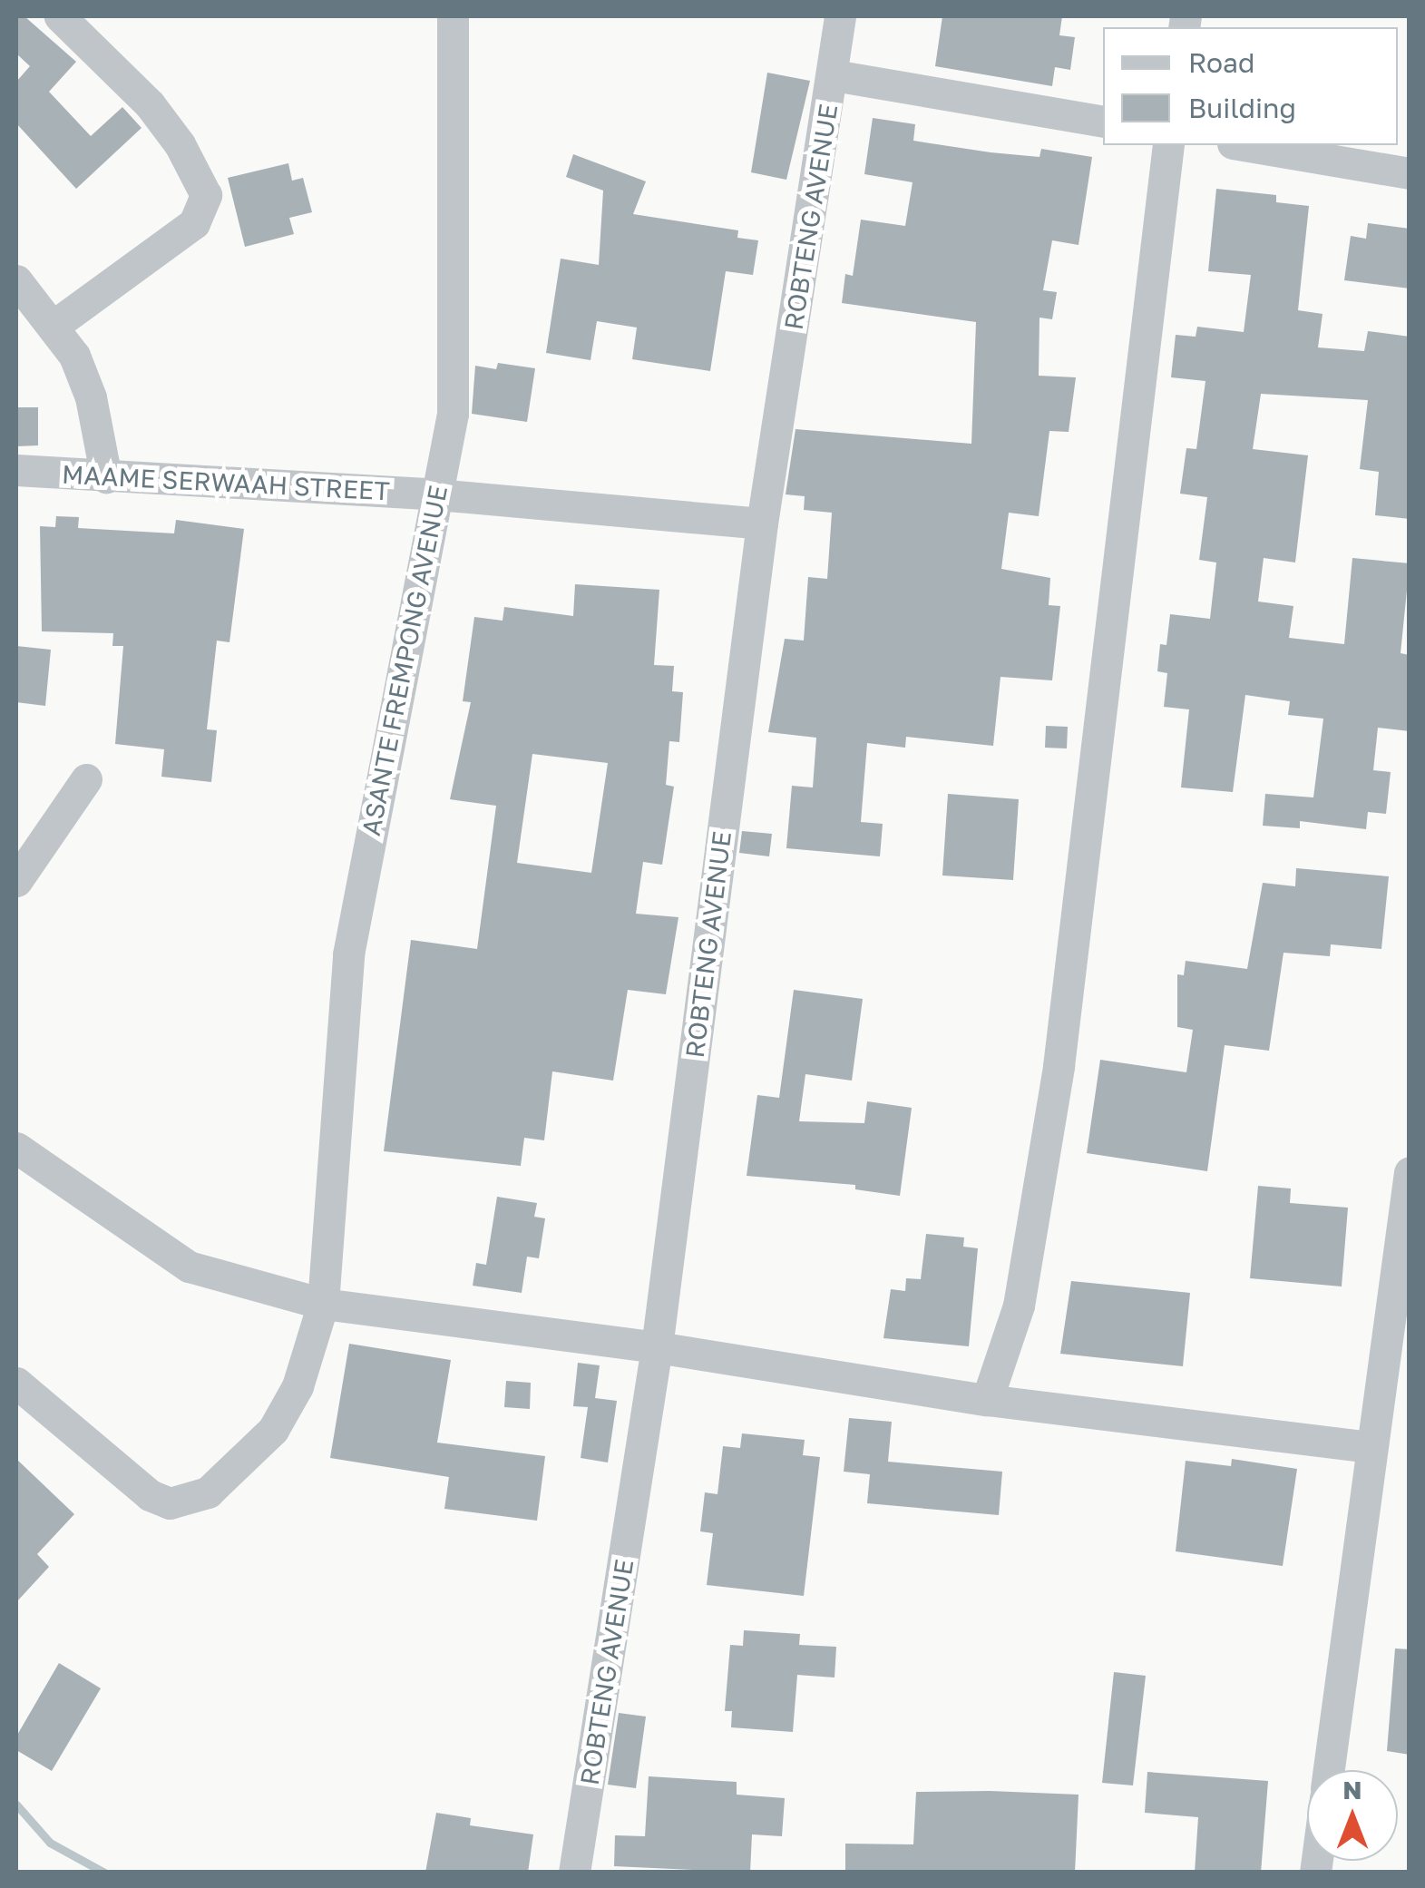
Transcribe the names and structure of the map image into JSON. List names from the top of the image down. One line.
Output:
{"streets":{"street":["ROBTENG AVENUE","MAAME SERWAAH STREET","ASANTE FREMPONG AVENUE"]},"crossings":[["ROBTENG AVENUE","MAAME SERWAAH STREET"],["MAAME SERWAAH STREET","ASANTE FREMPONG AVENUE"]],"legend":["Road","Building"],"north":"top"}
